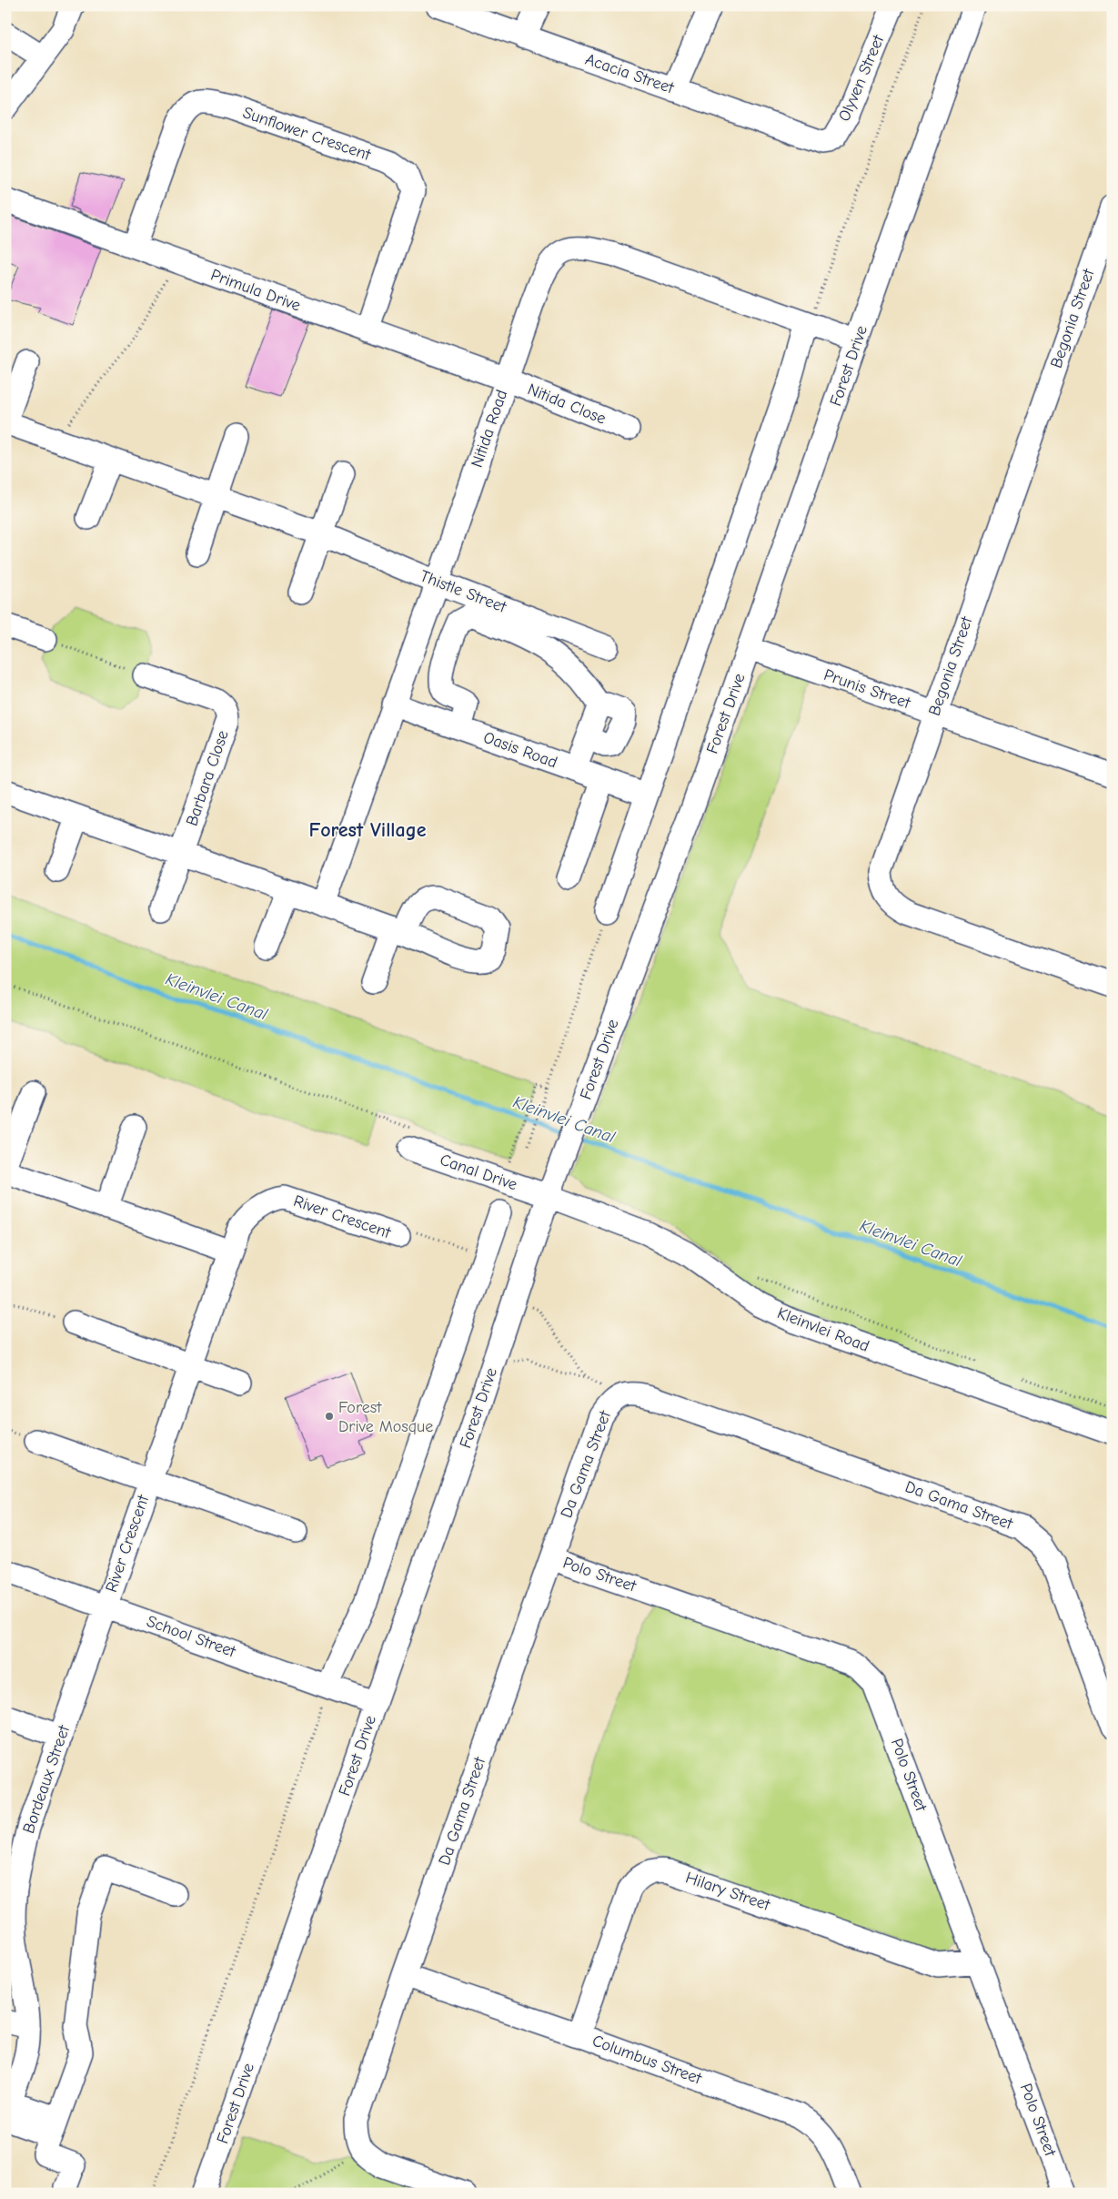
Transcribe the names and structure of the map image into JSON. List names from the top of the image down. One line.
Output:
{"streets":{"street":["Acacia Street","Olyven Street","Sunflower Crescent","Primula Drive","Begonia Street","Forest Drive","Nitida Close","Nitida Road","Thistle Street","Prunis Street","Oasis Road","Barbara Close","Canal Drive","River Crescent","Kleinvlei Road","Da Gama Street","Polo Street","School Street","Bordeaux Street","Hilary Street","Columbus Street"]},"crossings":[["Acacia Street","Olyven Street"],["Sunflower Crescent","Primula Drive"],["Primula Drive","Nitida Close"],["Primula Drive","Nitida Road"],["Begonia Street","Prunis Street"],["Forest Drive","Nitida Road"],["Forest Drive","Prunis Street"],["Forest Drive","Canal Drive"],["Forest Drive","Kleinvlei Road"],["Forest Drive","School Street"],["Nitida Close","Nitida Road"],["Nitida Road","Thistle Street"],["Nitida Road","Oasis Road"],["Canal Drive","Kleinvlei Road"],["River Crescent","School Street"],["River Crescent","Bordeaux Street"],["Da Gama Street","Polo Street"],["Da Gama Street","Columbus Street"],["Polo Street","Hilary Street"],["School Street","Bordeaux Street"],["Hilary Street","Columbus Street"]],"districts":["Forest Village"],"water":["Kleinvlei Canal"],"places":["Forest Drive Mosque"]}
